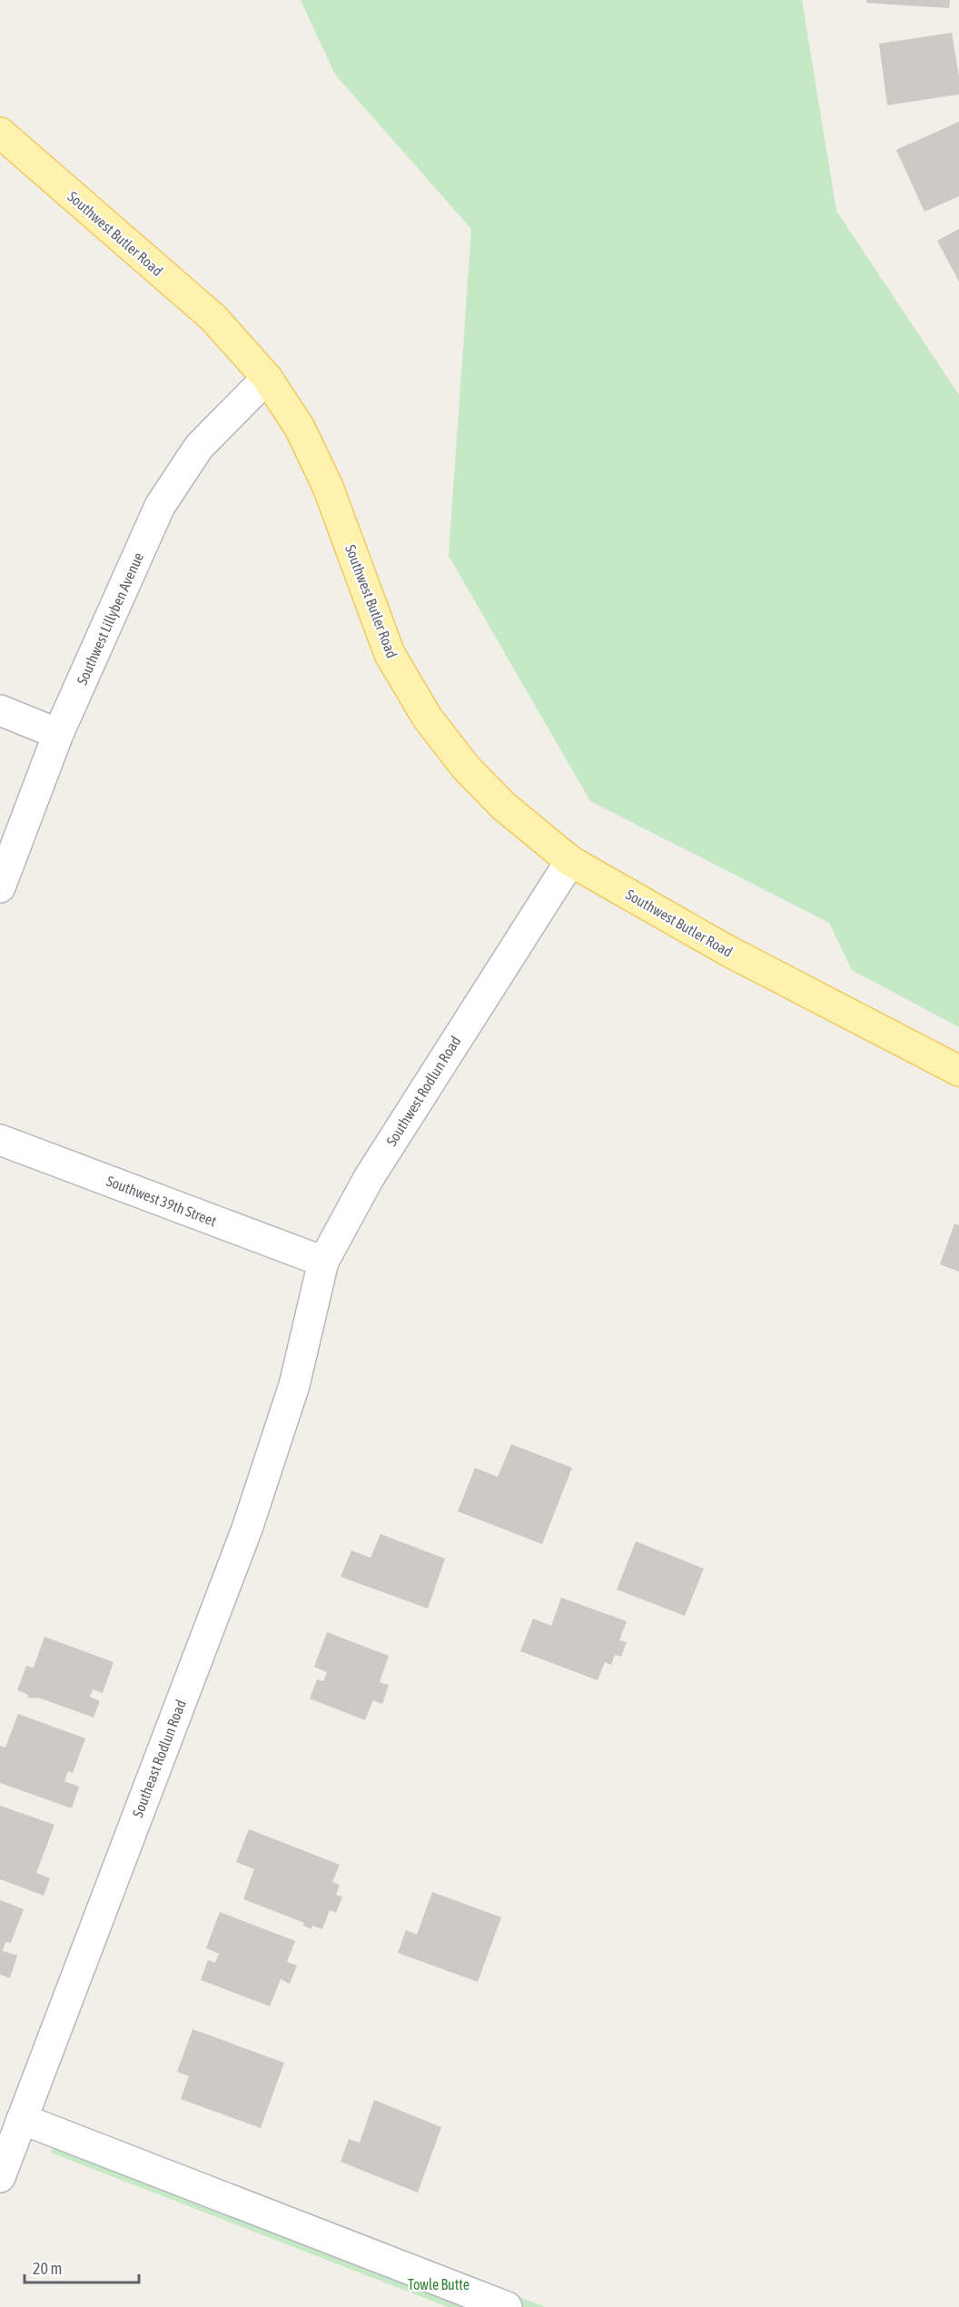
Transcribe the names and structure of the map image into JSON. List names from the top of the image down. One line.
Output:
{"streets":{"main road":["Southwest Butler Road"],"street":["Southwest Lillyben Avenue","Southwest Rodlun Road","Southwest 39th Street","Southeast Rodlun Road"]},"crossings":[["Southwest Butler Road","Southwest Lillyben Avenue"],["Southwest Butler Road","Southwest Rodlun Road"],["Southwest Rodlun Road","Southwest 39th Street"],["Southwest Rodlun Road","Southeast Rodlun Road"]],"parks":["Towle Butte"],"scale_bar":"20 m"}
